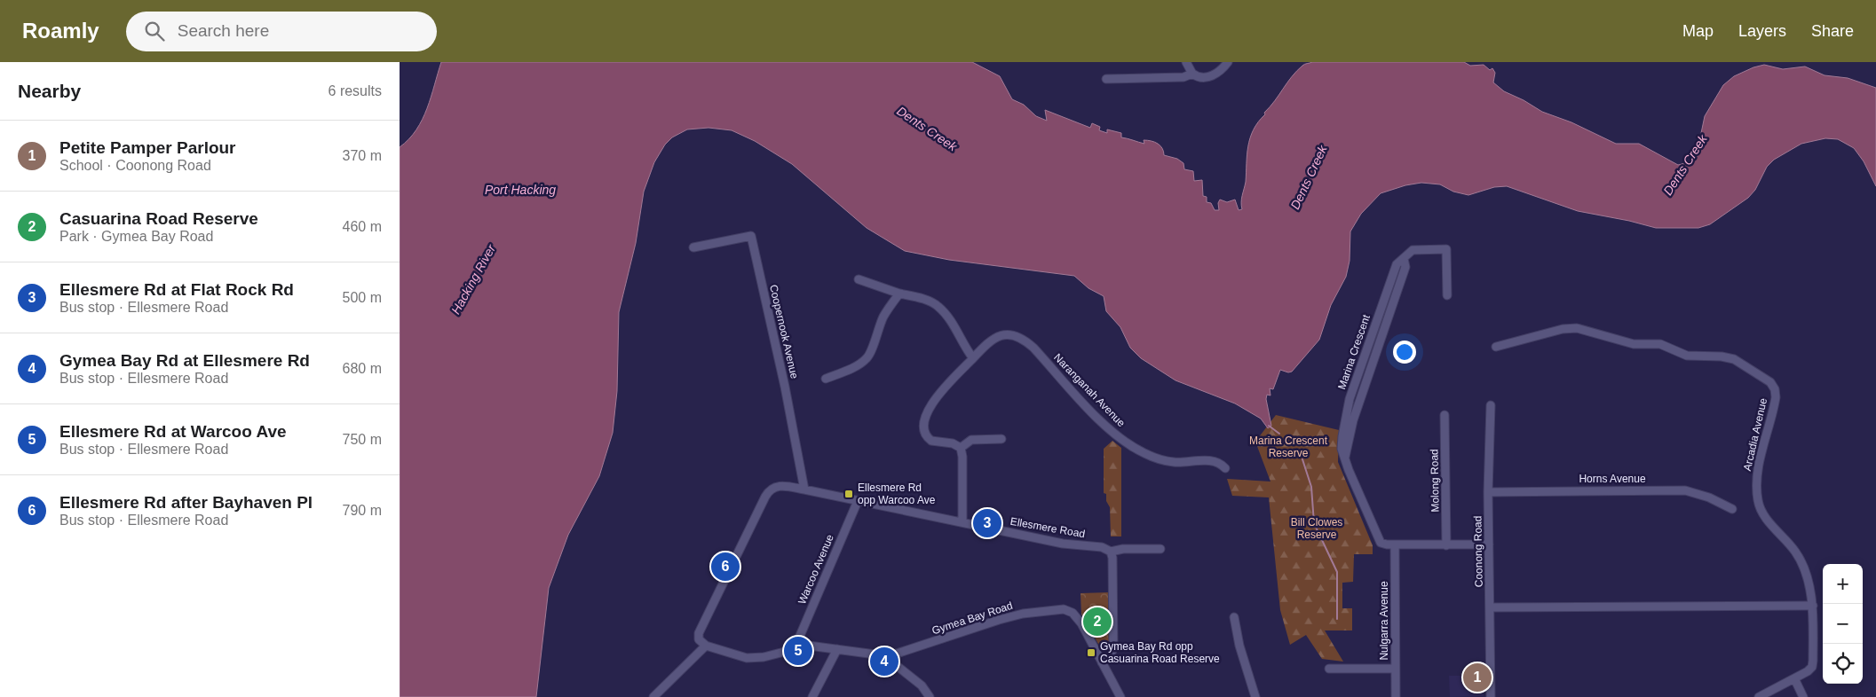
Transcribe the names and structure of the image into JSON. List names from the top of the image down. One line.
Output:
{"streets":{"street":["Coopernook Avenue","Marina Crescent","Naranganah Avenue","Arcadia Avenue","Horns Avenue","Molong Road","Ellesmere Road","Coonong Road","Warcoo Avenue","Gymea Bay Road","Nulgarra Avenue"]},"crossings":[["Coopernook Avenue","Ellesmere Road"],["Marina Crescent","Molong Road"],["Marina Crescent","Coonong Road"],["Marina Crescent","Nulgarra Avenue"],["Horns Avenue","Coonong Road"],["Ellesmere Road","Warcoo Avenue"]],"water":["Dents Creek","Port Hacking","Hacking River"],"parks":["Marina Crescent Reserve","Bill Clowes Reserve"],"places":{"transit":["Ellesmere Rd opp Warcoo Ave","Gymea Bay Rd opp Casuarina Road Reserve"]},"page":{"header":"Roamly","search":"Search here","nav":["Map","Layers","Share"],"heading":["Nearby","6 results"],"list":[{"mark":"1","name":"Petite Pamper Parlour","note":"School · Coonong Road","value":"370 m"},{"mark":"2","name":"Casuarina Road Reserve","note":"Park · Gymea Bay Road","value":"460 m"},{"mark":"3","name":"Ellesmere Rd at Flat Rock Rd","note":"Bus stop · Ellesmere Road","value":"500 m"},{"mark":"4","name":"Gymea Bay Rd at Ellesmere Rd","note":"Bus stop · Ellesmere Road","value":"680 m"},{"mark":"5","name":"Ellesmere Rd at Warcoo Ave","note":"Bus stop · Ellesmere Road","value":"750 m"},{"mark":"6","name":"Ellesmere Rd after Bayhaven Pl","note":"Bus stop · Ellesmere Road","value":"790 m"}],"pins":["3","6","2","5","4","1"],"map_buttons":["+","−"]}}
